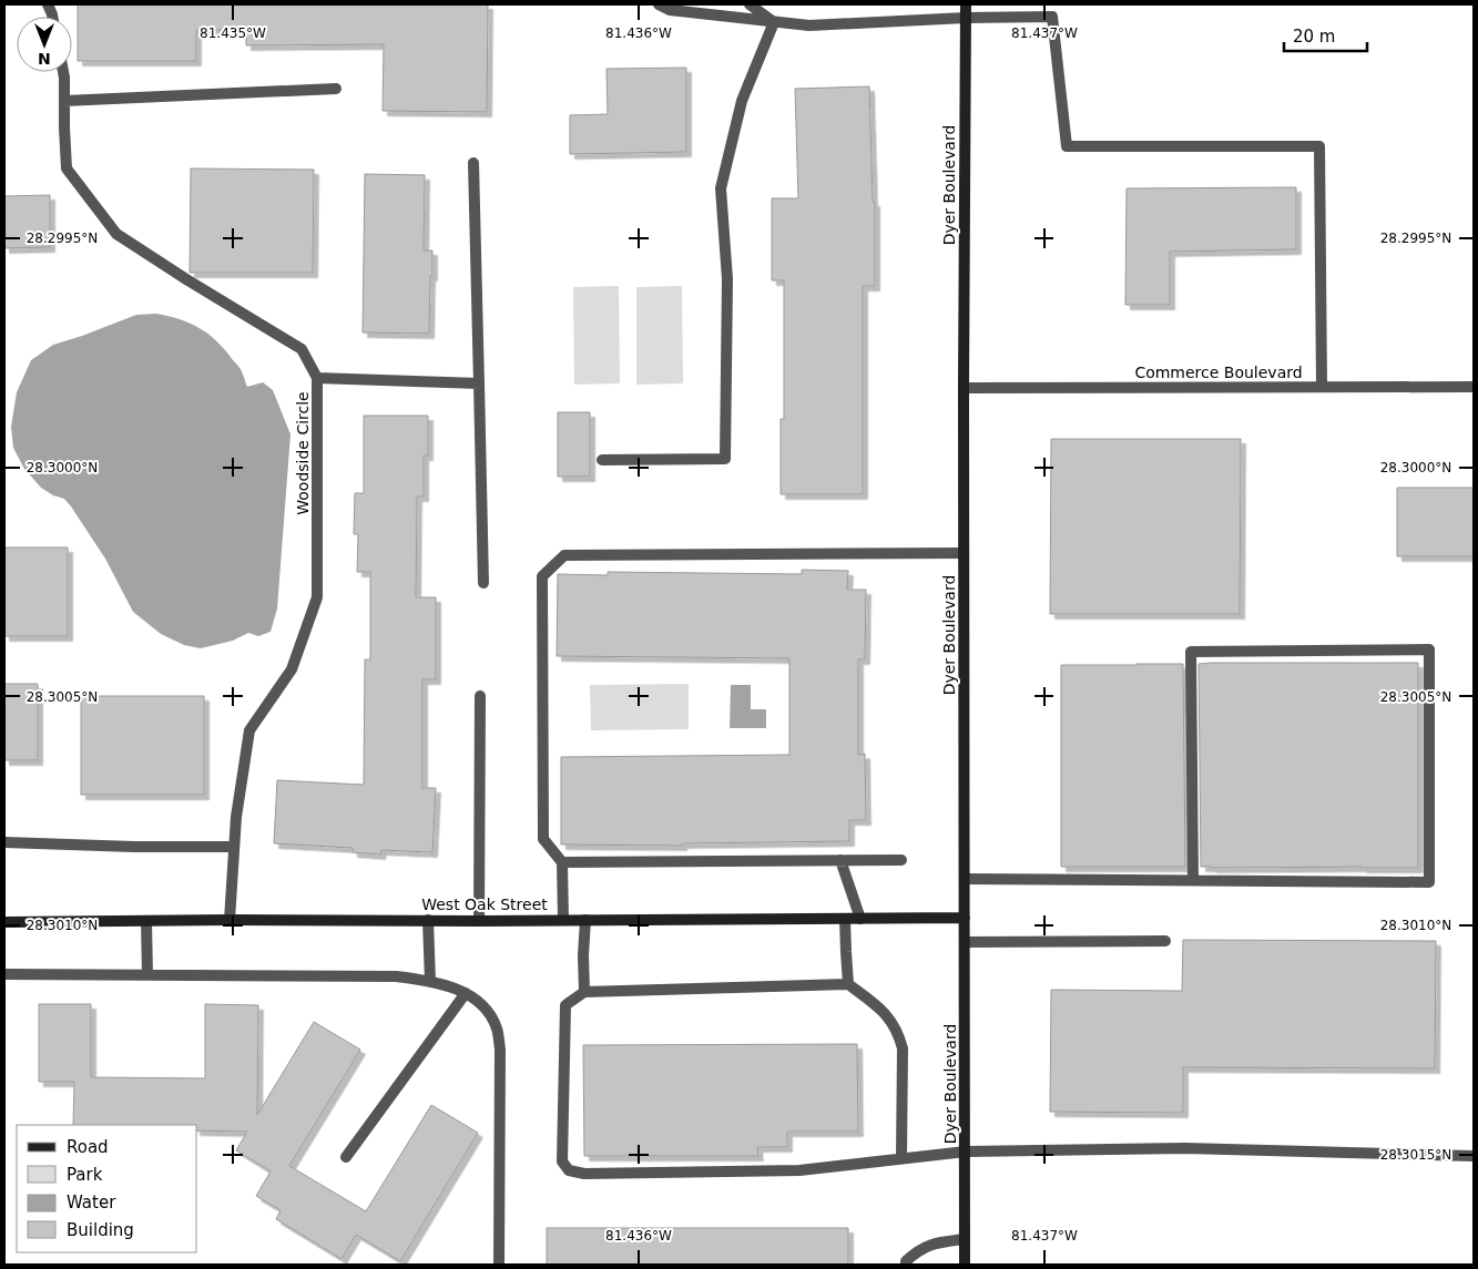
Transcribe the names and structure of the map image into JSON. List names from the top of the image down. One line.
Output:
{"streets":{"main road":["Dyer Boulevard","West Oak Street"],"street":["Commerce Boulevard","Woodside Circle"]},"crossings":[["Dyer Boulevard","Commerce Boulevard"],["Dyer Boulevard","West Oak Street"],["Woodside Circle","West Oak Street"]],"legend":["Road","Park","Water","Building"],"scale_bar":"20 m","north":"bottom","coordinates":["81.435°W","81.436°W","81.437°W","28.2995°N","28.3000°N","28.3005°N","28.3010°N","28.3015°N"]}
